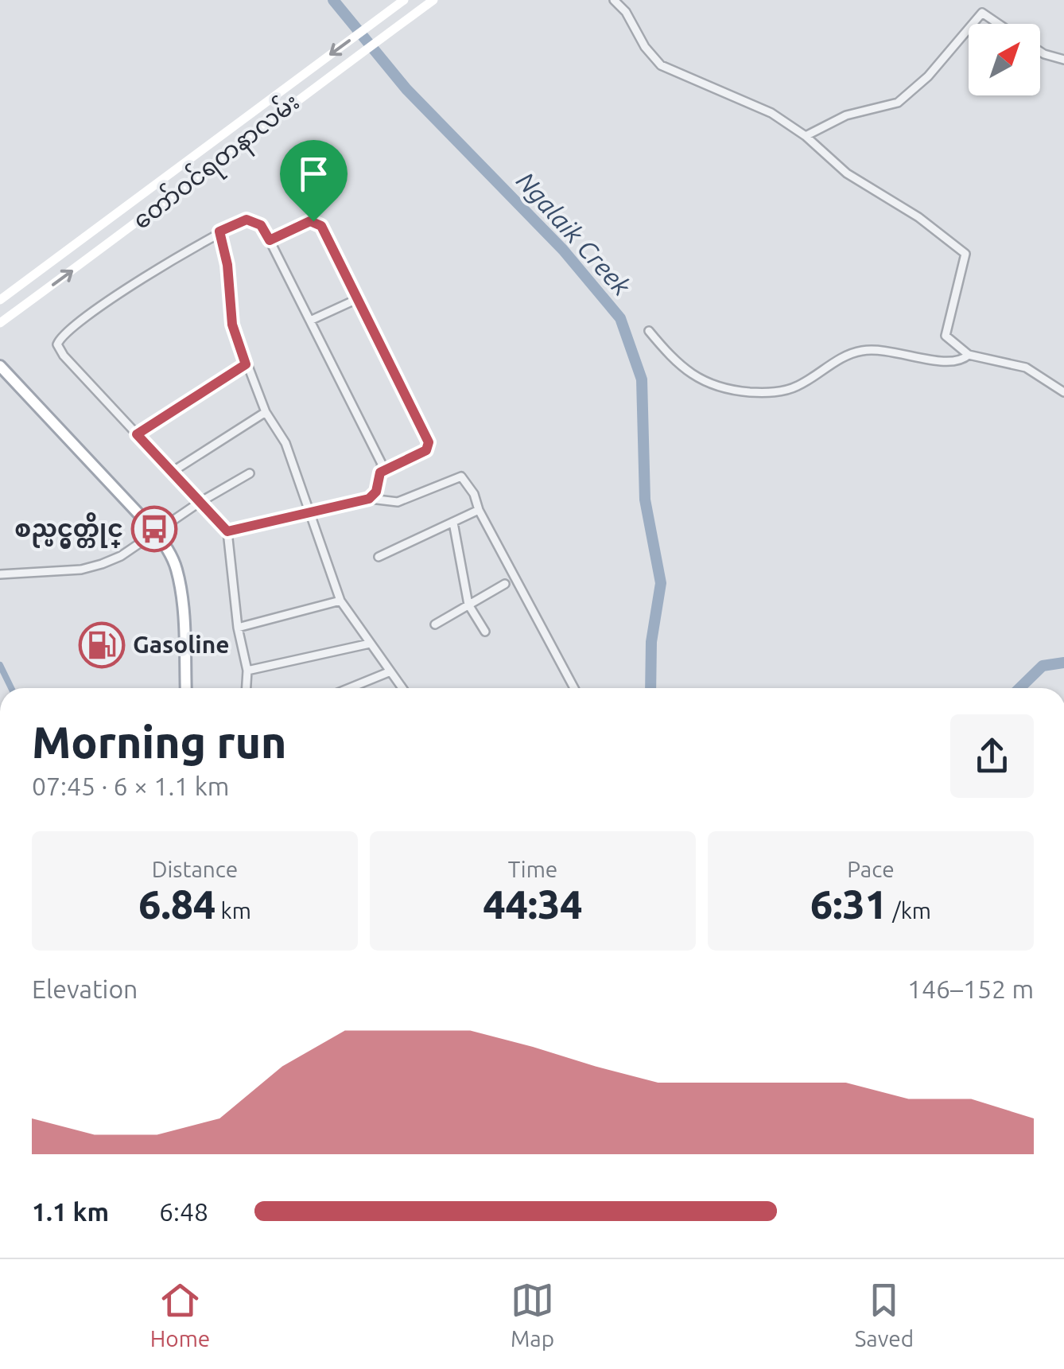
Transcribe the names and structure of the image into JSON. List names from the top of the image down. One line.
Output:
{"streets":{"main road":["တော်ဝင်ရတနာလမ်း"]},"water":["Ngalaik Creek"],"places":{"bus stop":["စည္ပင္မွတ္တိုင္"],"fuel station":["Gasoline"]},"north":"top right","page":{"heading":["Morning run","07:45 · 6 × 1.1 km"],"stats":[["Distance","6.84 km"],["Time","44:34"],["Pace","6:31 /km"]],"chart":["Elevation","146–152 m"],"list":[{"name":"1.1 km","note":"6:48"}],"tabs":["Home","Map","Saved"]}}
